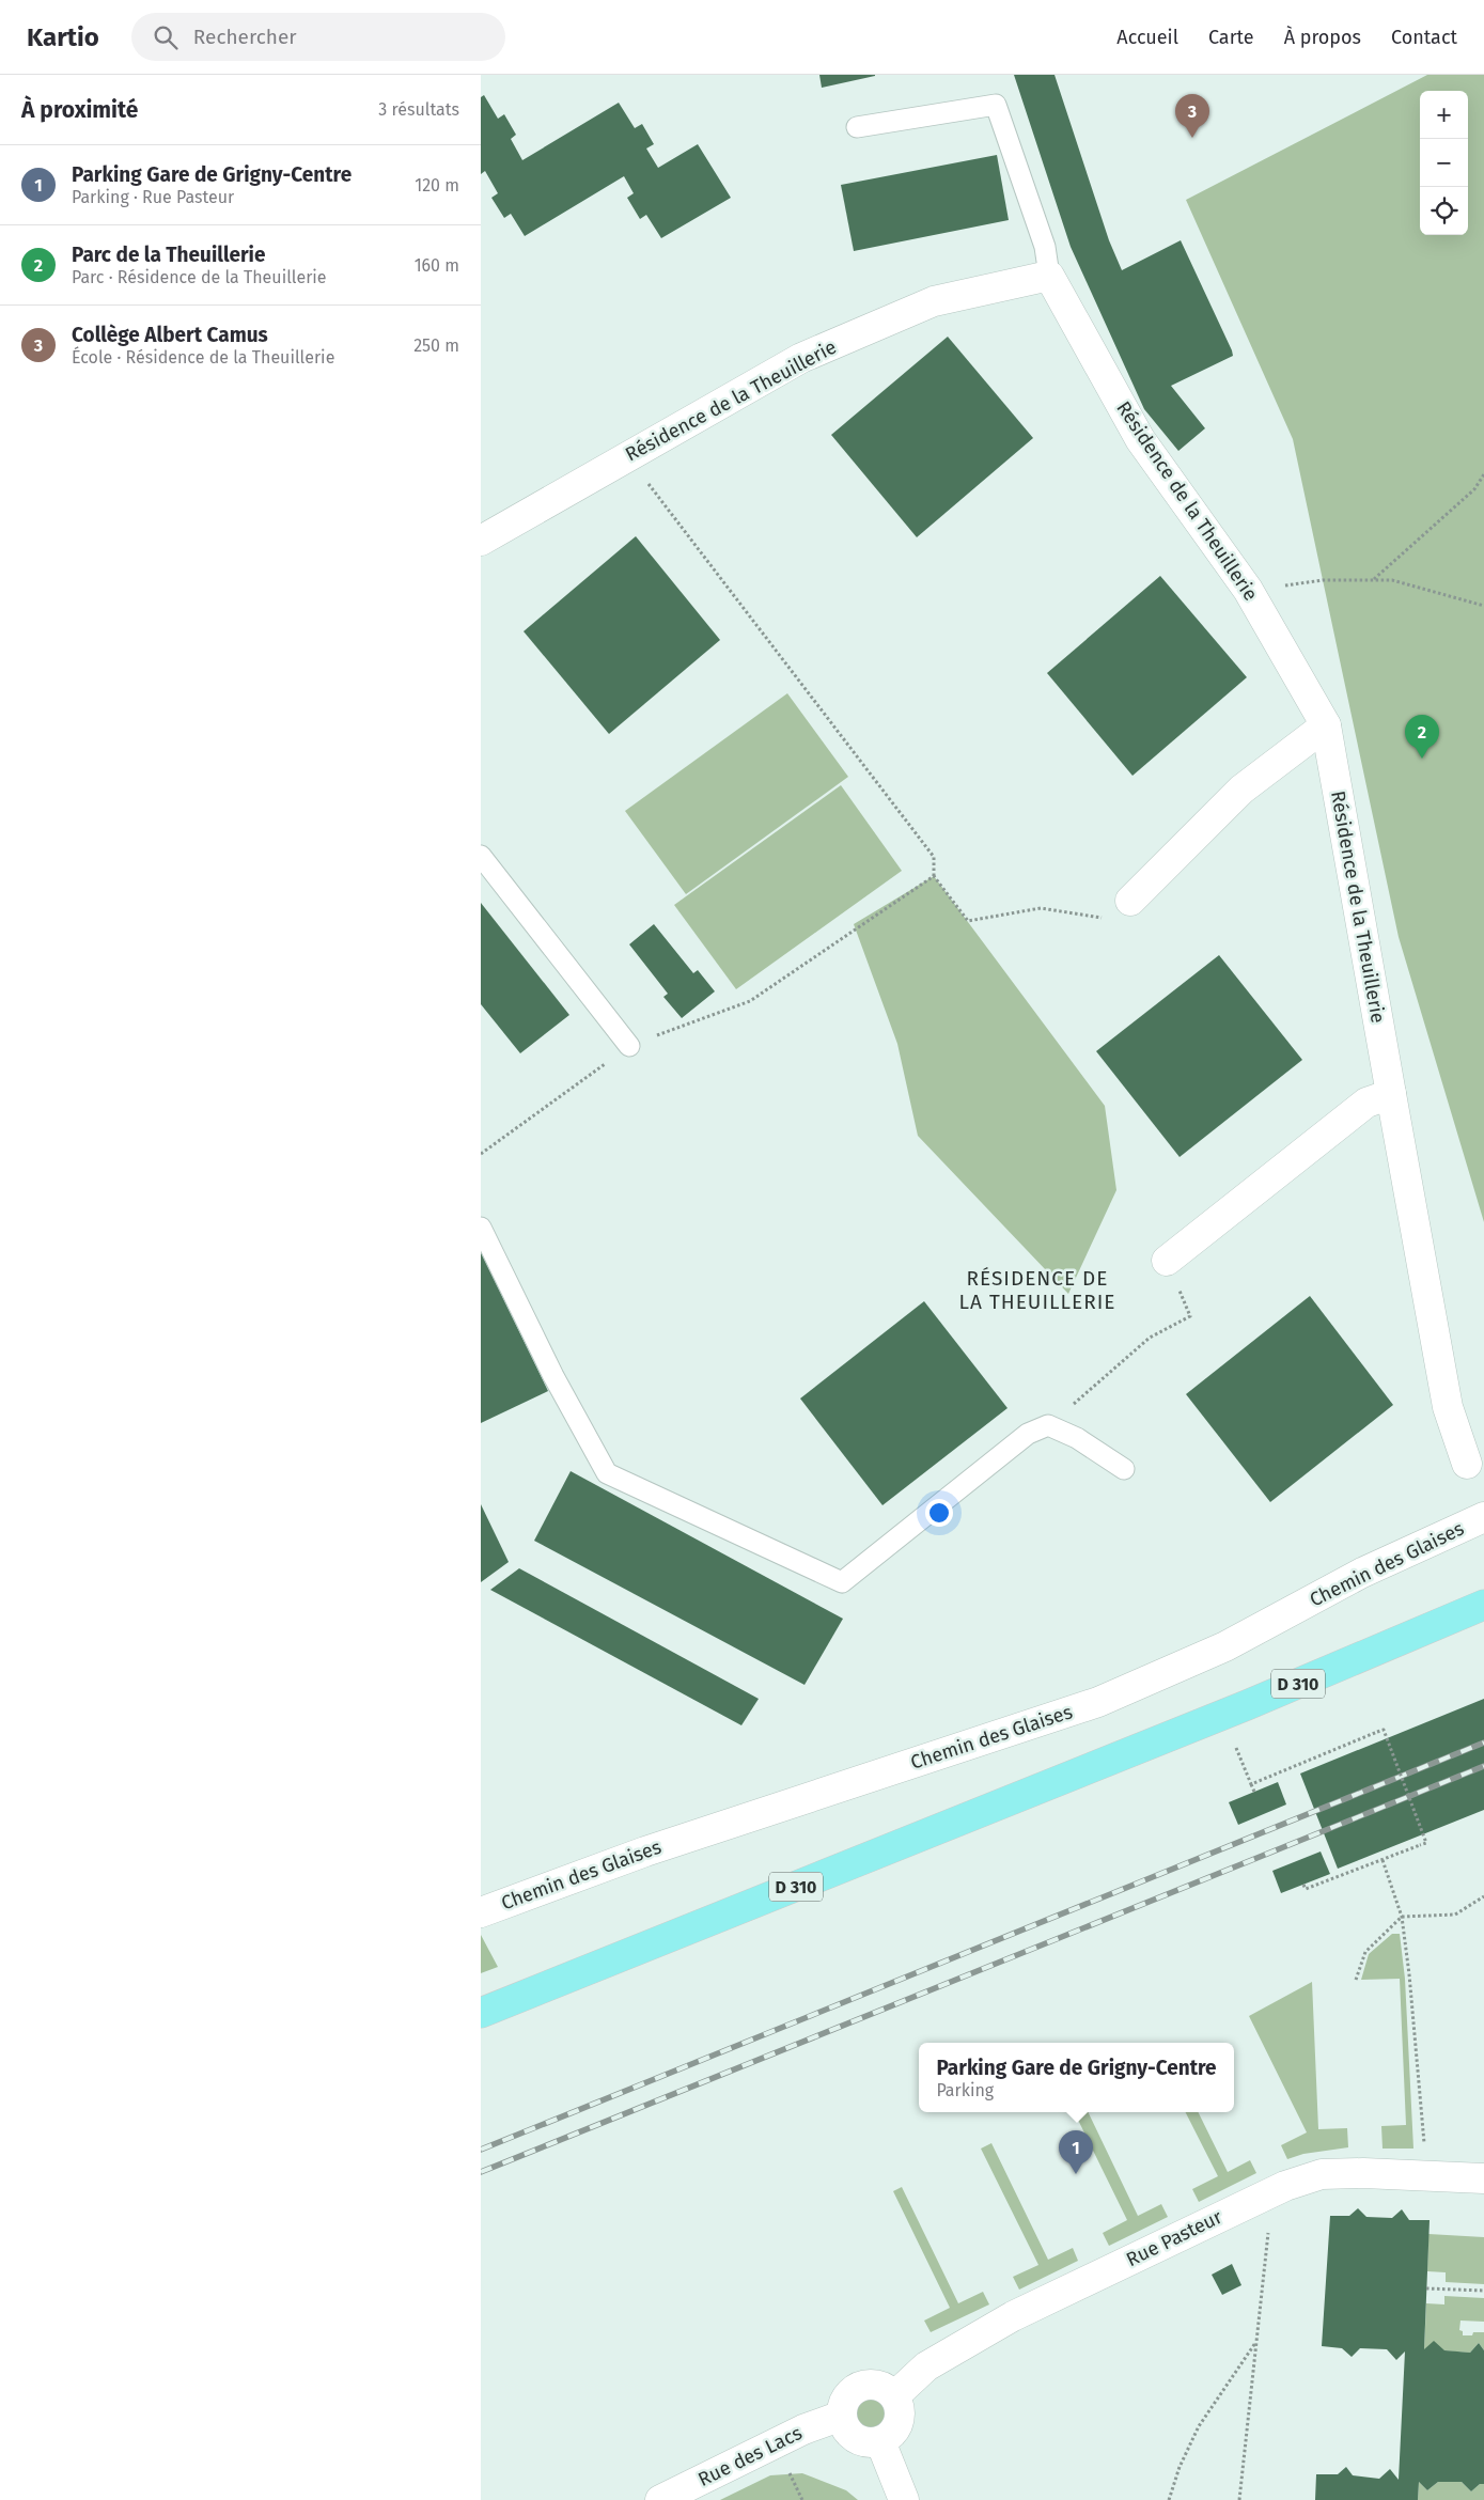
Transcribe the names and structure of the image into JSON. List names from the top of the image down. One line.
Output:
{"streets":{"main road":["D 310"],"street":["Résidence de la Theuillerie","Chemin des Glaises","Rue Pasteur","Rue des Lacs"]},"crossings":[["Rue Pasteur","Rue des Lacs"]],"districts":["RÉSIDENCE DE LA THEUILLERIE"],"page":{"header":"Kartio","search":"Rechercher","nav":["Accueil","Carte","À propos","Contact"],"heading":["À proximité","3 résultats"],"map_buttons":["+","−"],"pins":["3","2","1"],"list":[{"mark":"1","name":"Parking Gare de Grigny-Centre","note":"Parking · Rue Pasteur","value":"120 m"},{"mark":"2","name":"Parc de la Theuillerie","note":"Parc · Résidence de la Theuillerie","value":"160 m"},{"mark":"3","name":"Collège Albert Camus","note":"École · Résidence de la Theuillerie","value":"250 m"}],"popup":["Parking Gare de Grigny-Centre","Parking"]}}
